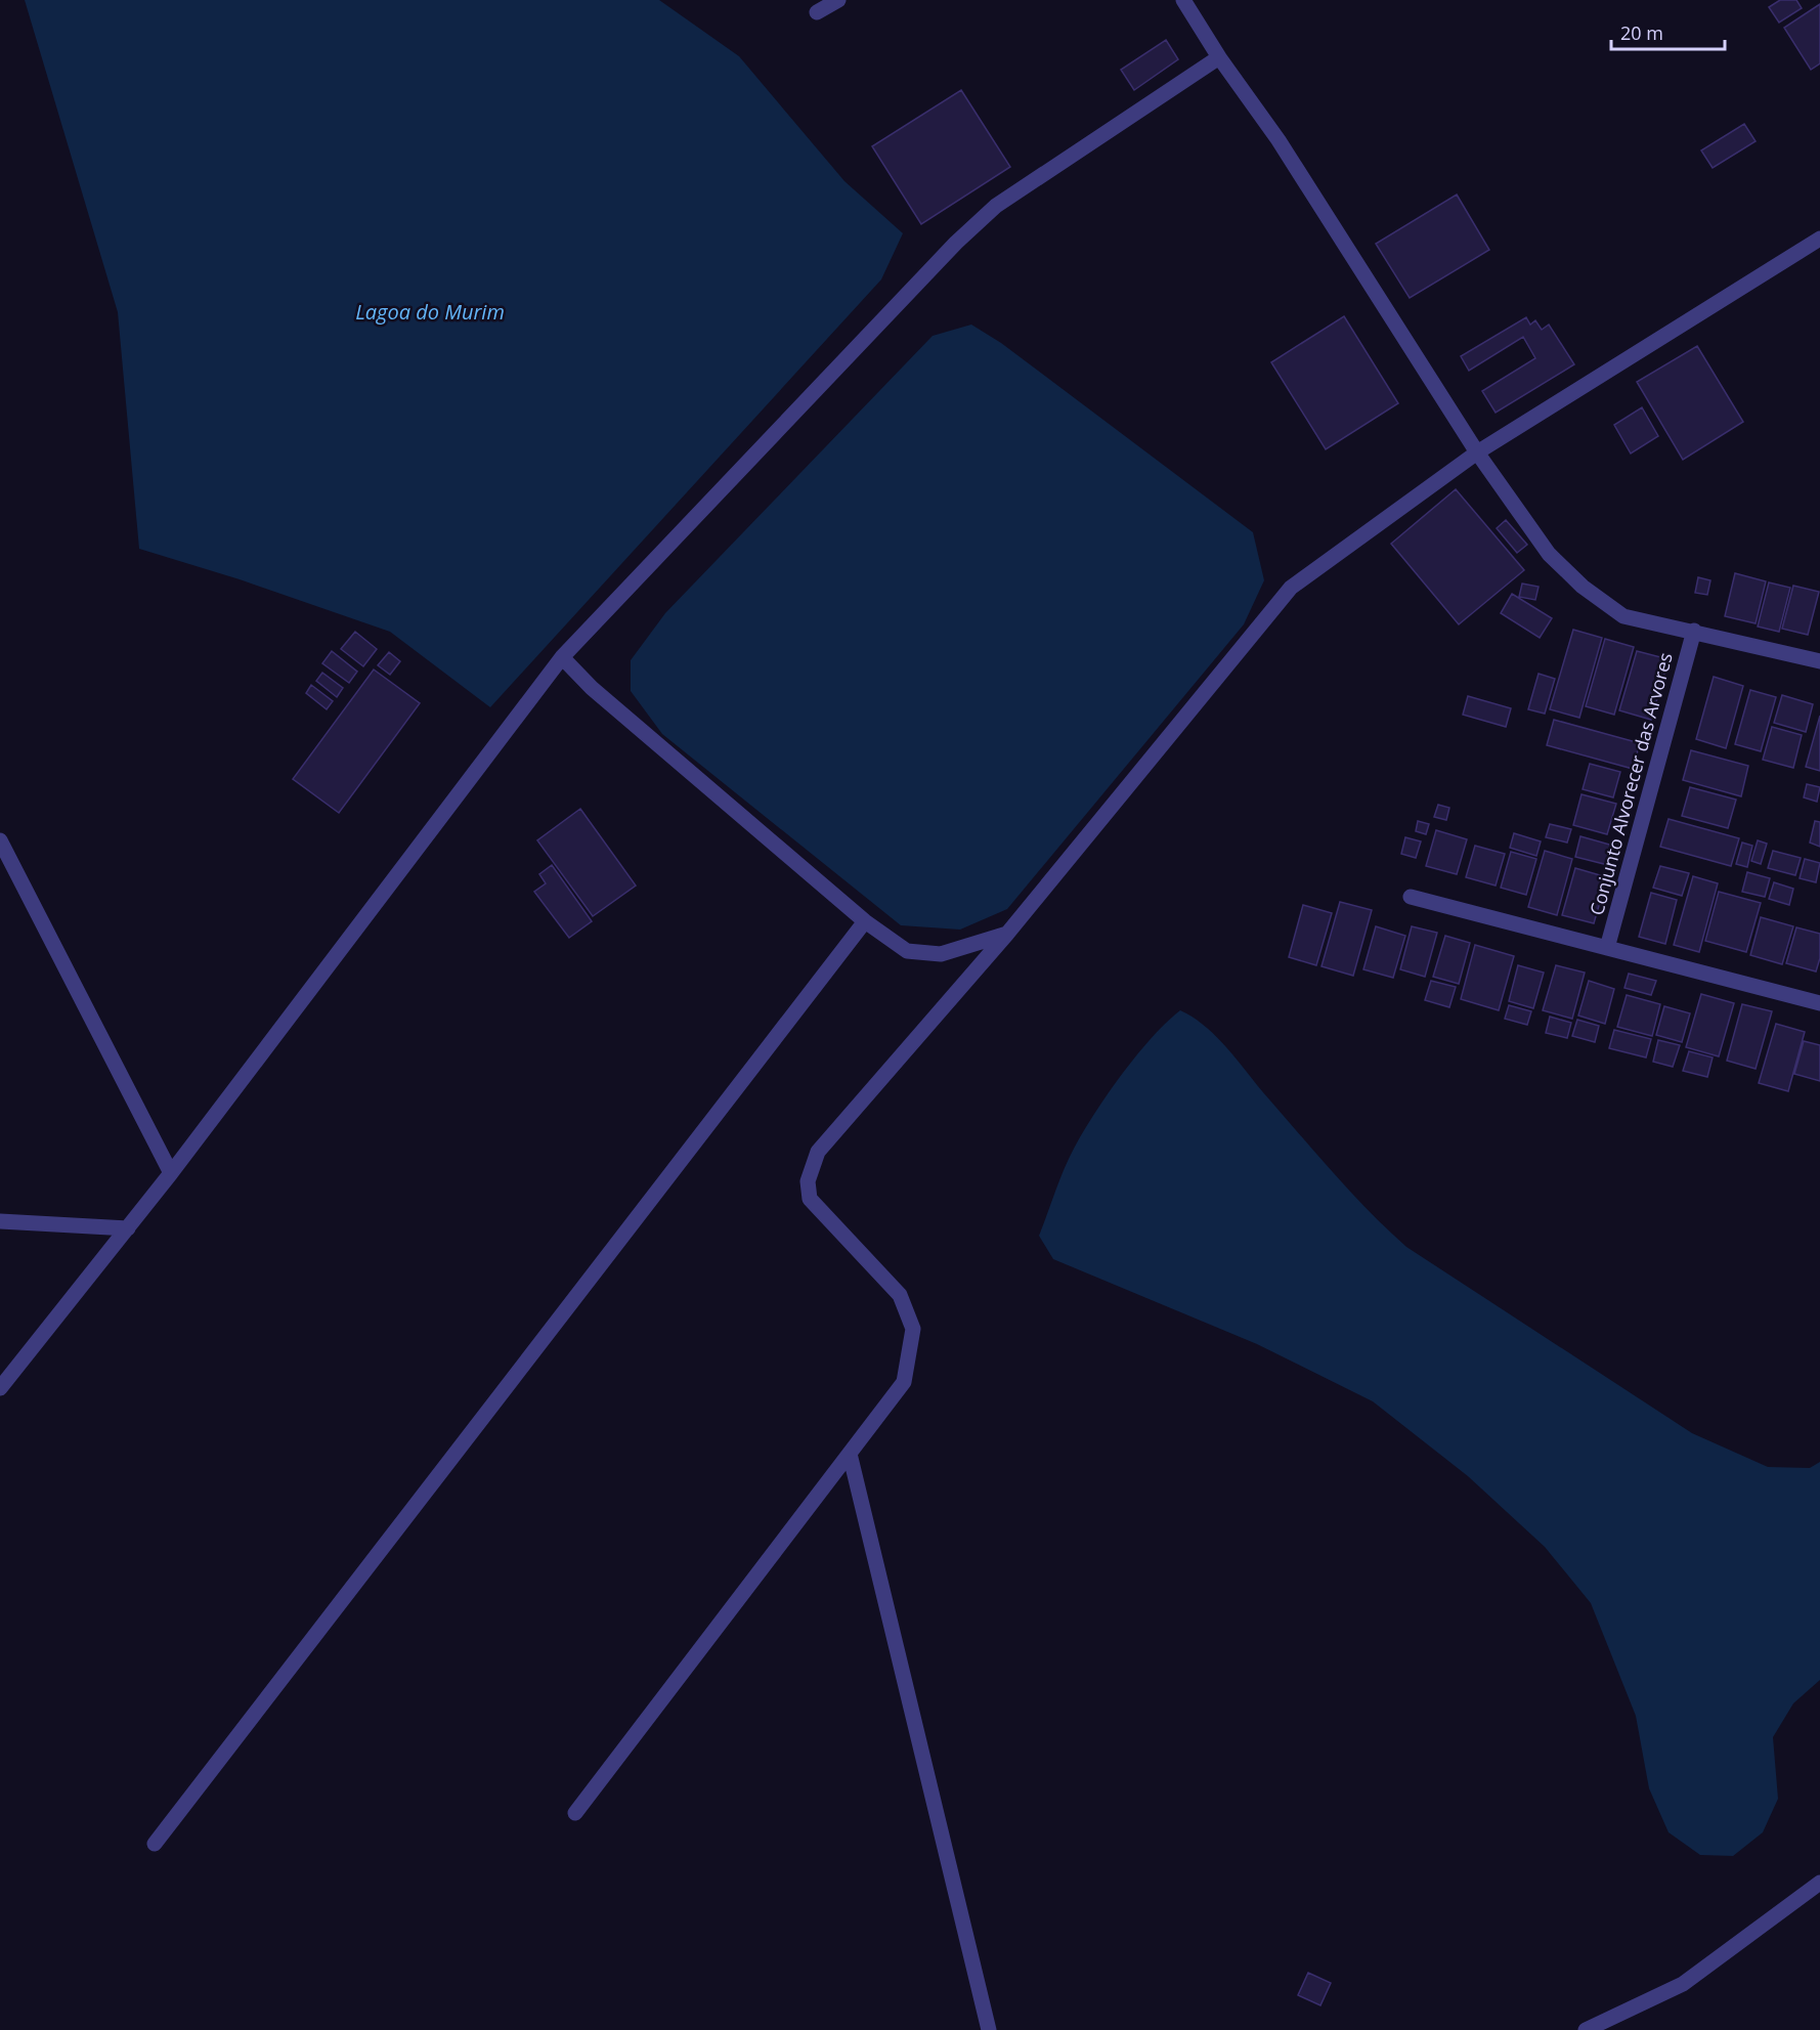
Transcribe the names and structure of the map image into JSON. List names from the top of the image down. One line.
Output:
{"streets":{"street":["Conjunto Alvorecer das Arvores"]},"water":["Lagoa do Murim"],"scale_bar":"20 m"}
